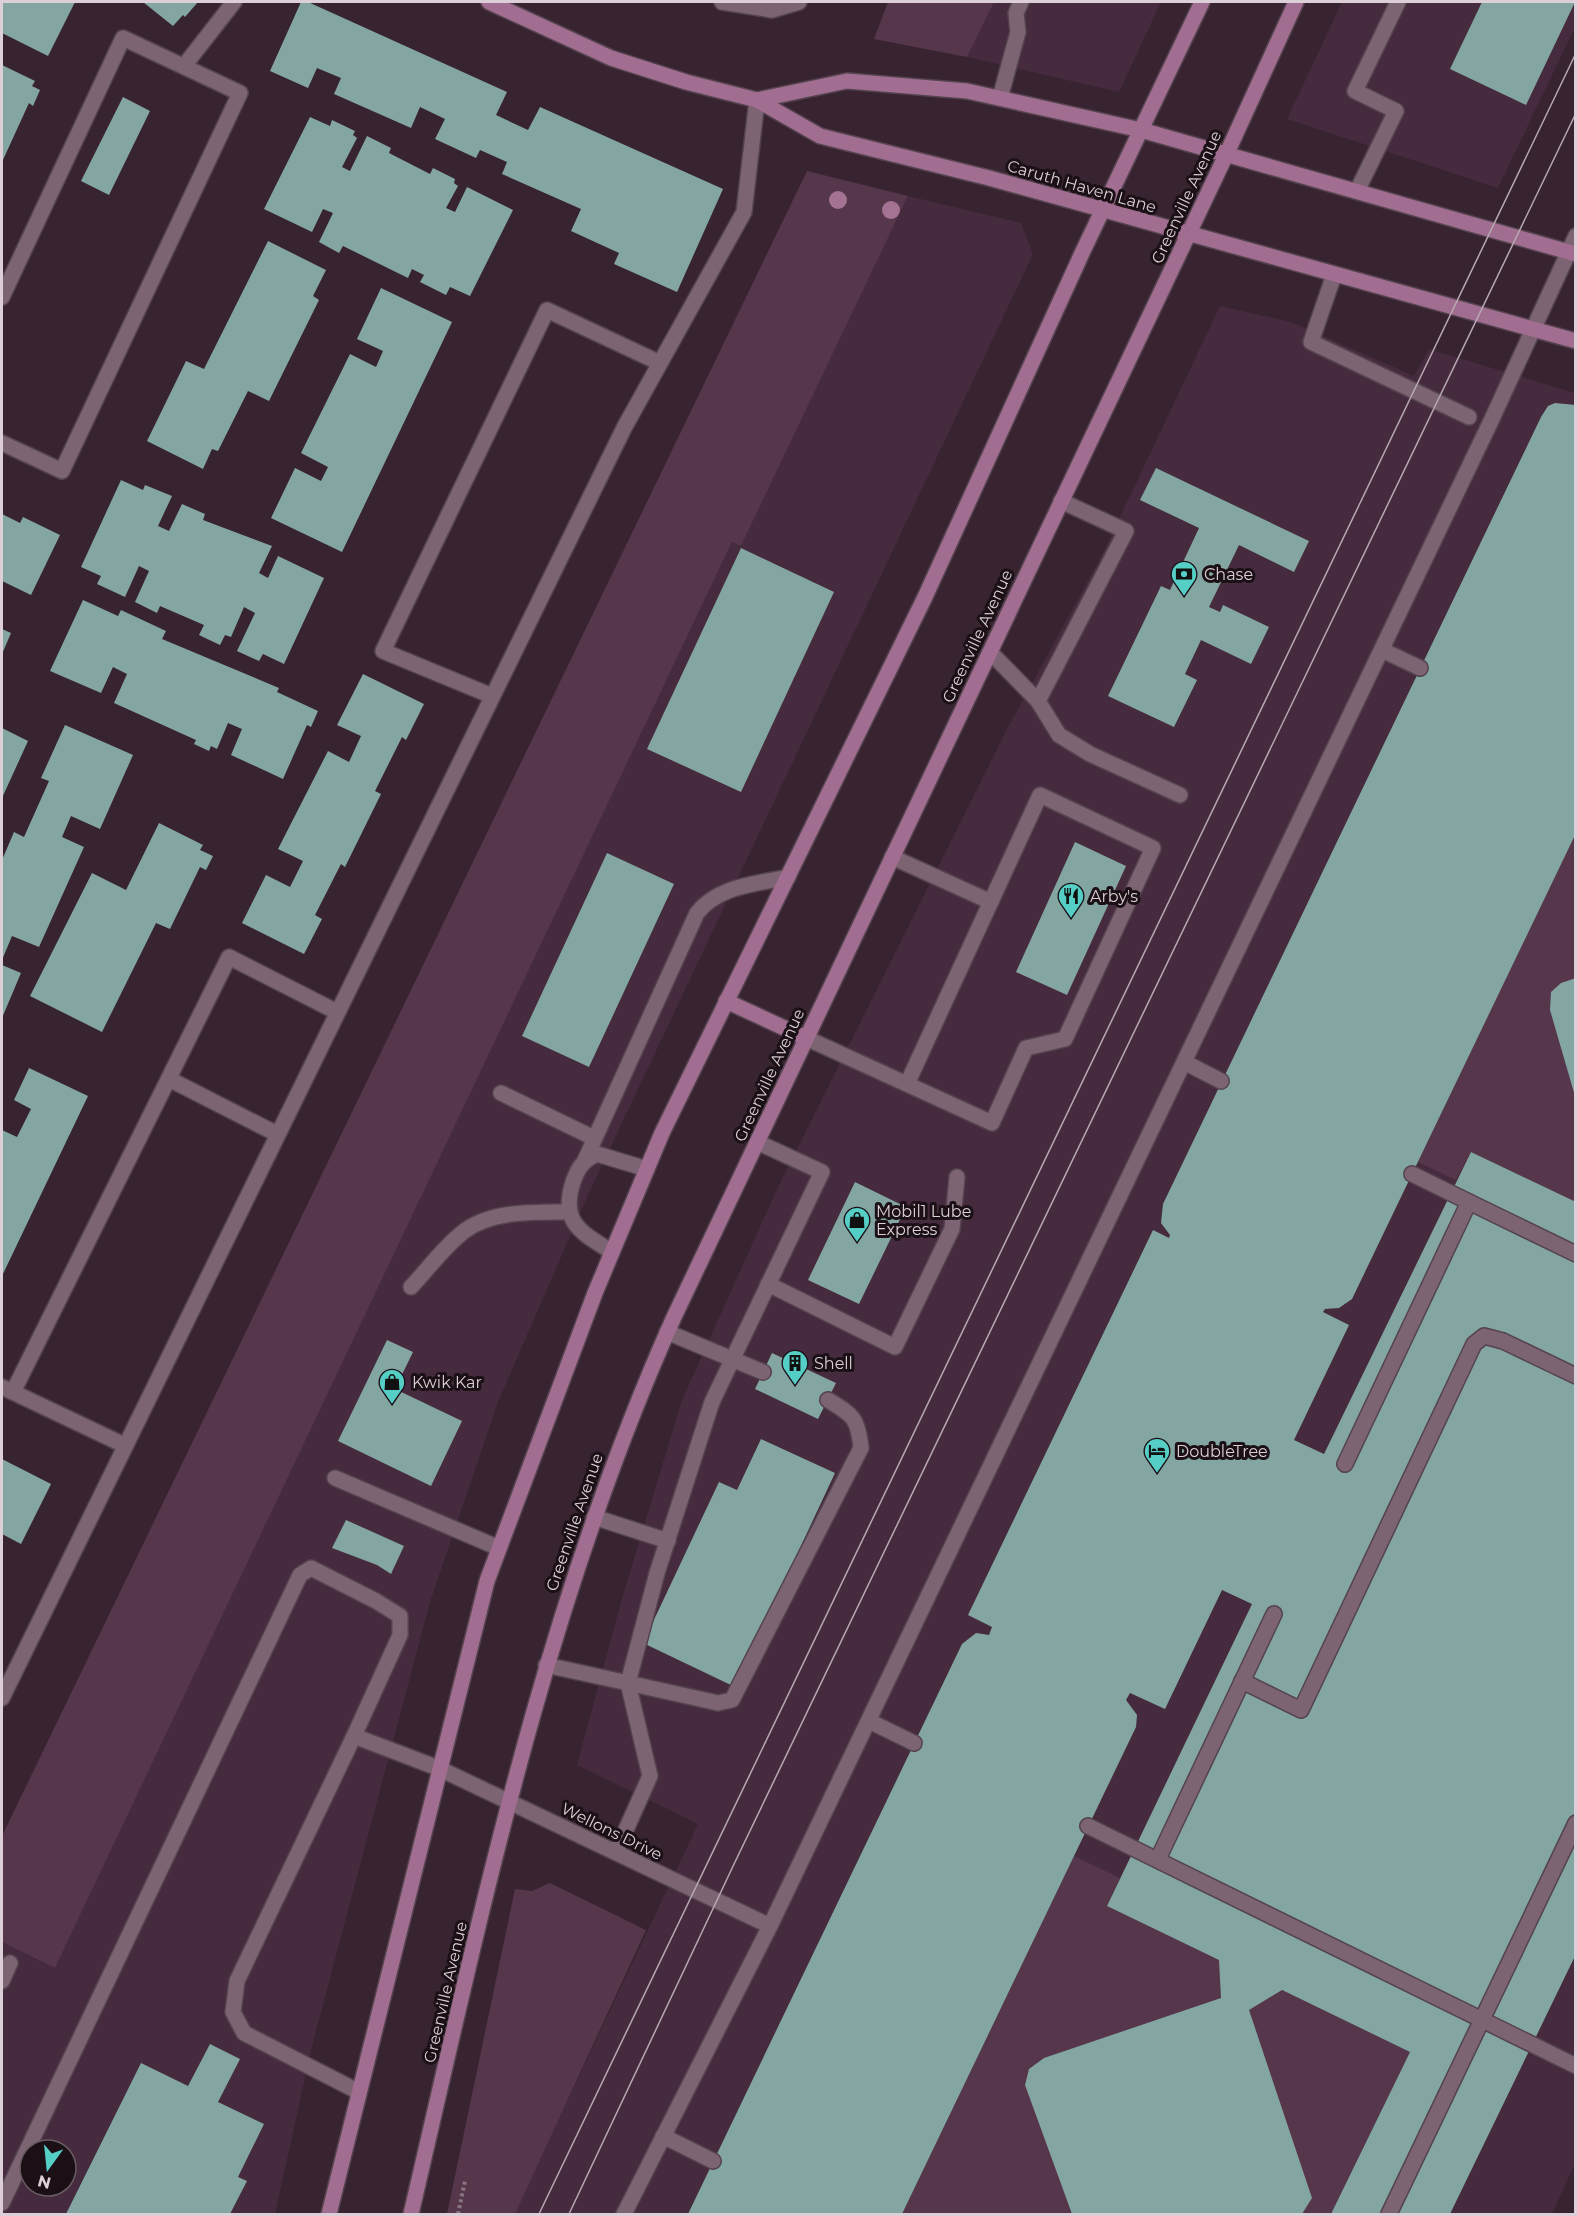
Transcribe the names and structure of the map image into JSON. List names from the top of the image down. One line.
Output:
{"streets":{"main road":["Caruth Haven Lane","Greenville Avenue"],"street":["Wellons Drive"]},"crossings":[["Caruth Haven Lane","Greenville Avenue"],["Greenville Avenue","Wellons Drive"]],"places":{"bank":["Chase"],"restaurant":["Arby's"],"shop":["Mobil1 Lube Express","Kwik Kar"],"building":["Shell"],"hotel":["DoubleTree"]},"north":"bottom"}
